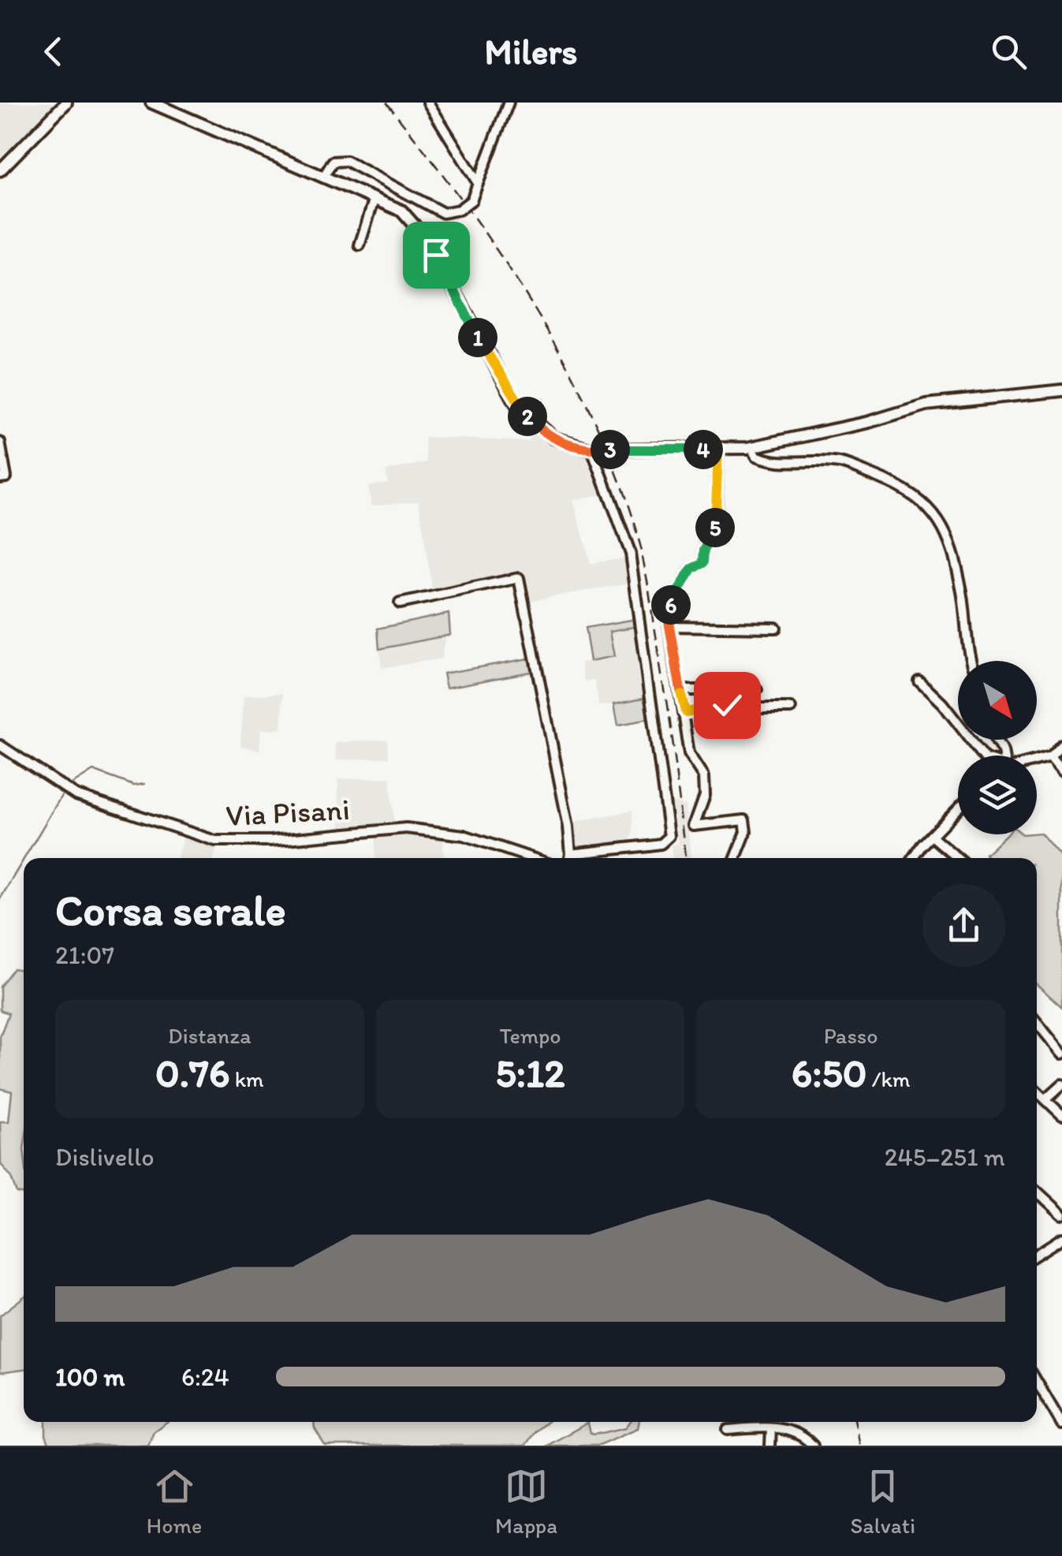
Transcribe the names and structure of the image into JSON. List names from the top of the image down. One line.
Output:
{"streets":{"street":["Via Pisani"]},"north":"bottom right","page":{"header":"Milers","pins":["1","2","3","4","5","6"],"heading":["Corsa serale","21:07"],"stats":[["Distanza","0.76 km"],["Tempo","5:12"],["Passo","6:50 /km"]],"chart":["Dislivello","245–251 m"],"list":[{"name":"100 m","note":"6:24"}],"tabs":["Home","Mappa","Salvati"]}}
